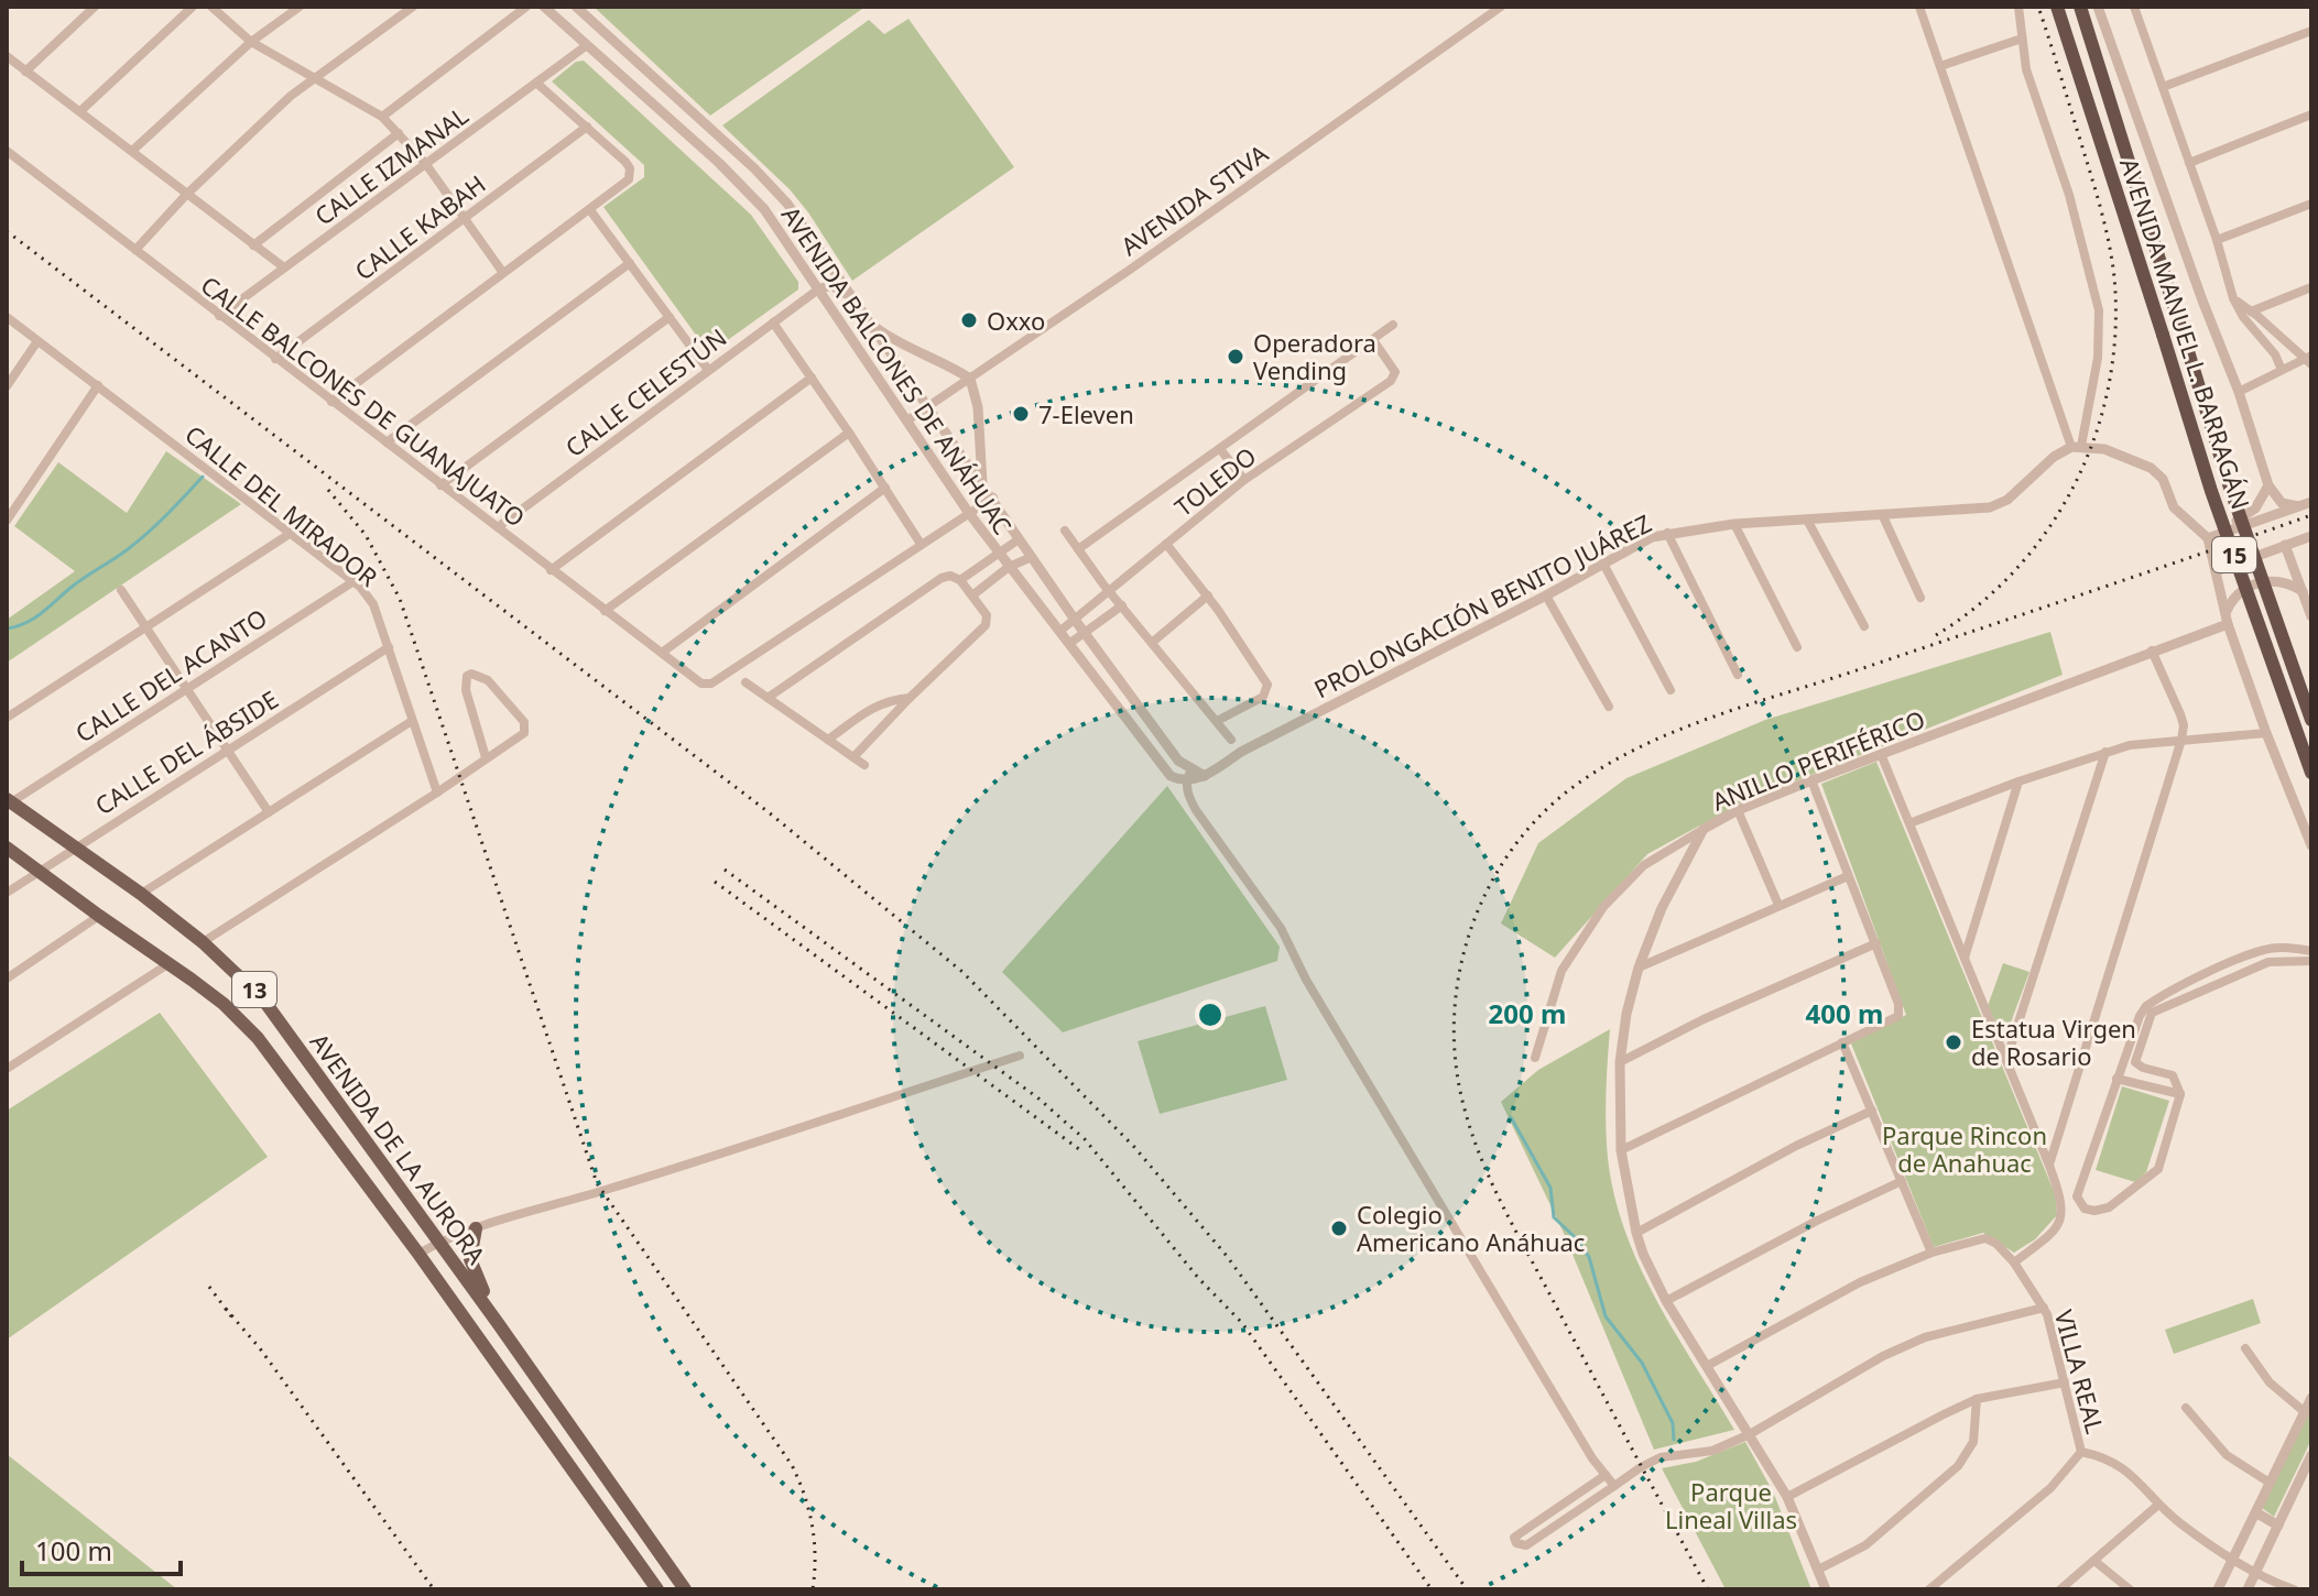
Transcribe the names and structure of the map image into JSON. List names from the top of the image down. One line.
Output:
{"streets":{"highway":["AVENIDA MANUEL L. BARRAGÁN","15"],"main road":["13","AVENIDA DE LA AURORA"],"street":["CALLE IZMANAL","AVENIDA STIVA","CALLE KABAH","AVENIDA BALCONES DE ANÁHUAC","CALLE CELESTÚN","CALLE BALCONES DE GUANAJUATO","TOLEDO","CALLE DEL MIRADOR","PROLONGACIÓN BENITO JUÁREZ","CALLE DEL ACANTO","CALLE DEL ÁBSIDE","ANILLO PERIFÉRICO","VILLA REAL"]},"crossings":[["CALLE IZMANAL","AVENIDA BALCONES DE ANÁHUAC"],["CALLE IZMANAL","CALLE BALCONES DE GUANAJUATO"],["AVENIDA STIVA","AVENIDA BALCONES DE ANÁHUAC"],["CALLE KABAH","CALLE BALCONES DE GUANAJUATO"],["AVENIDA BALCONES DE ANÁHUAC","CALLE CELESTÚN"],["AVENIDA BALCONES DE ANÁHUAC","TOLEDO"],["AVENIDA BALCONES DE ANÁHUAC","PROLONGACIÓN BENITO JUÁREZ"],["CALLE CELESTÚN","CALLE BALCONES DE GUANAJUATO"],["CALLE DEL MIRADOR","CALLE DEL ACANTO"],["CALLE DEL MIRADOR","CALLE DEL ÁBSIDE"],["CALLE DEL ACANTO","AVENIDA DE LA AURORA"],["CALLE DEL ÁBSIDE","AVENIDA DE LA AURORA"]],"parks":["Parque Rincon de Anahuac","Parque Lineal Villas"],"places":["Oxxo","Operadora Vending","7-Eleven","Estatua Virgen de Rosario","Colegio Americano Anáhuac"],"scale_bar":"100 m","rings":["200 m","400 m"]}
